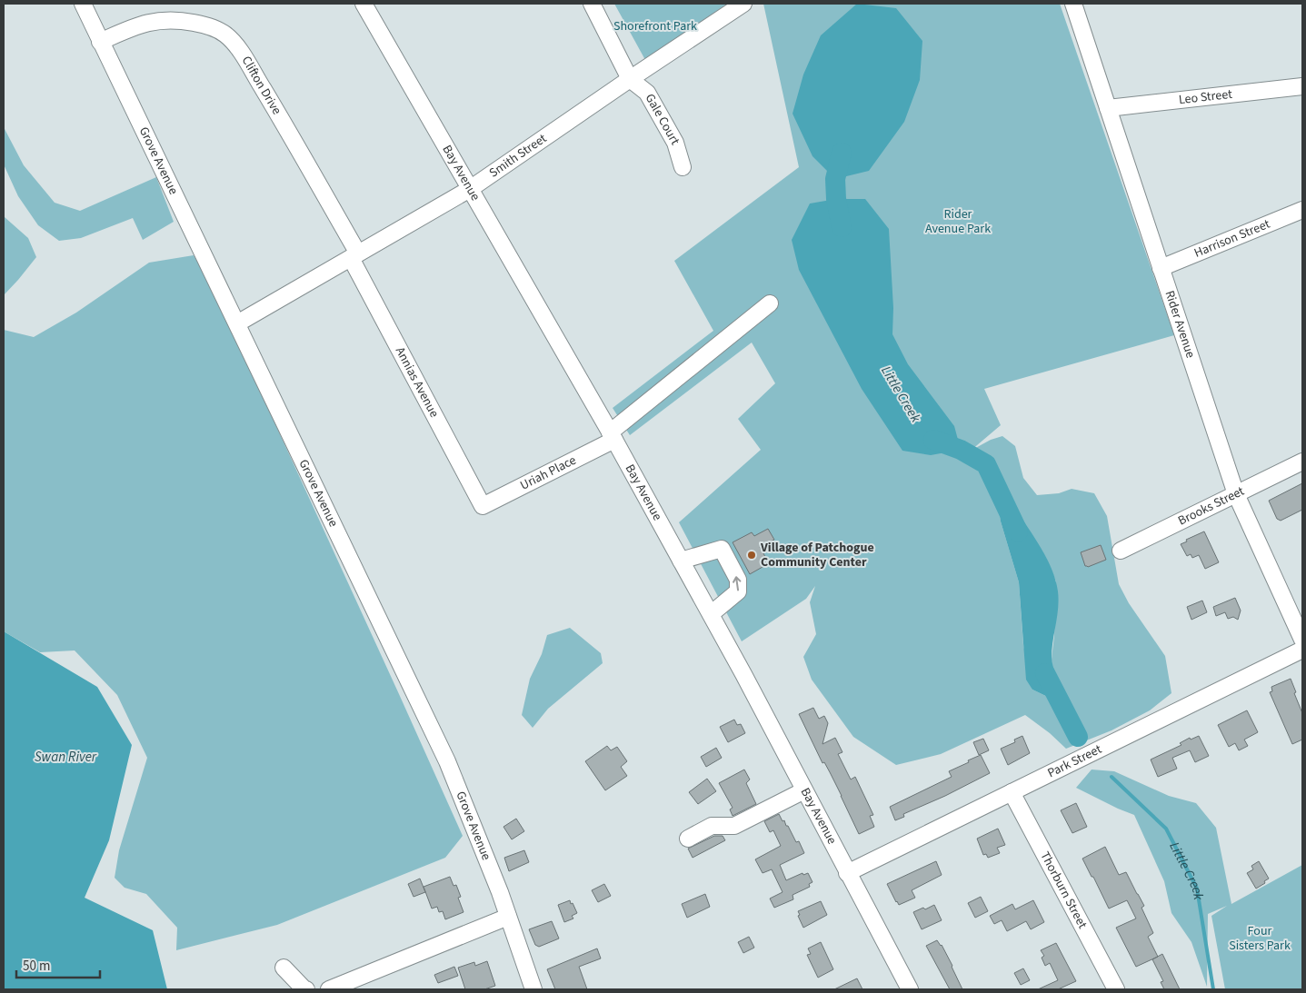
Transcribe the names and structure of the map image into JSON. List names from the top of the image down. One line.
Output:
{"streets":{"street":["Clifton Drive","Leo Street","Gale Court","Smith Street","Grove Avenue","Bay Avenue","Harrison Street","Rider Avenue","Annias Avenue","Uriah Place","Brooks Street","Park Street","Thorburn Street"]},"crossings":[["Clifton Drive","Smith Street"],["Clifton Drive","Grove Avenue"],["Clifton Drive","Annias Avenue"],["Leo Street","Rider Avenue"],["Gale Court","Smith Street"],["Smith Street","Grove Avenue"],["Smith Street","Bay Avenue"],["Smith Street","Annias Avenue"],["Bay Avenue","Uriah Place"],["Bay Avenue","Park Street"],["Harrison Street","Rider Avenue"],["Rider Avenue","Brooks Street"],["Annias Avenue","Uriah Place"],["Park Street","Thorburn Street"]],"water":["Little Creek","Swan River"],"parks":["Shorefront Park","Rider Avenue Park","Four Sisters Park"],"places":["Village of Patchogue Community Center"],"scale_bar":"50 m"}
